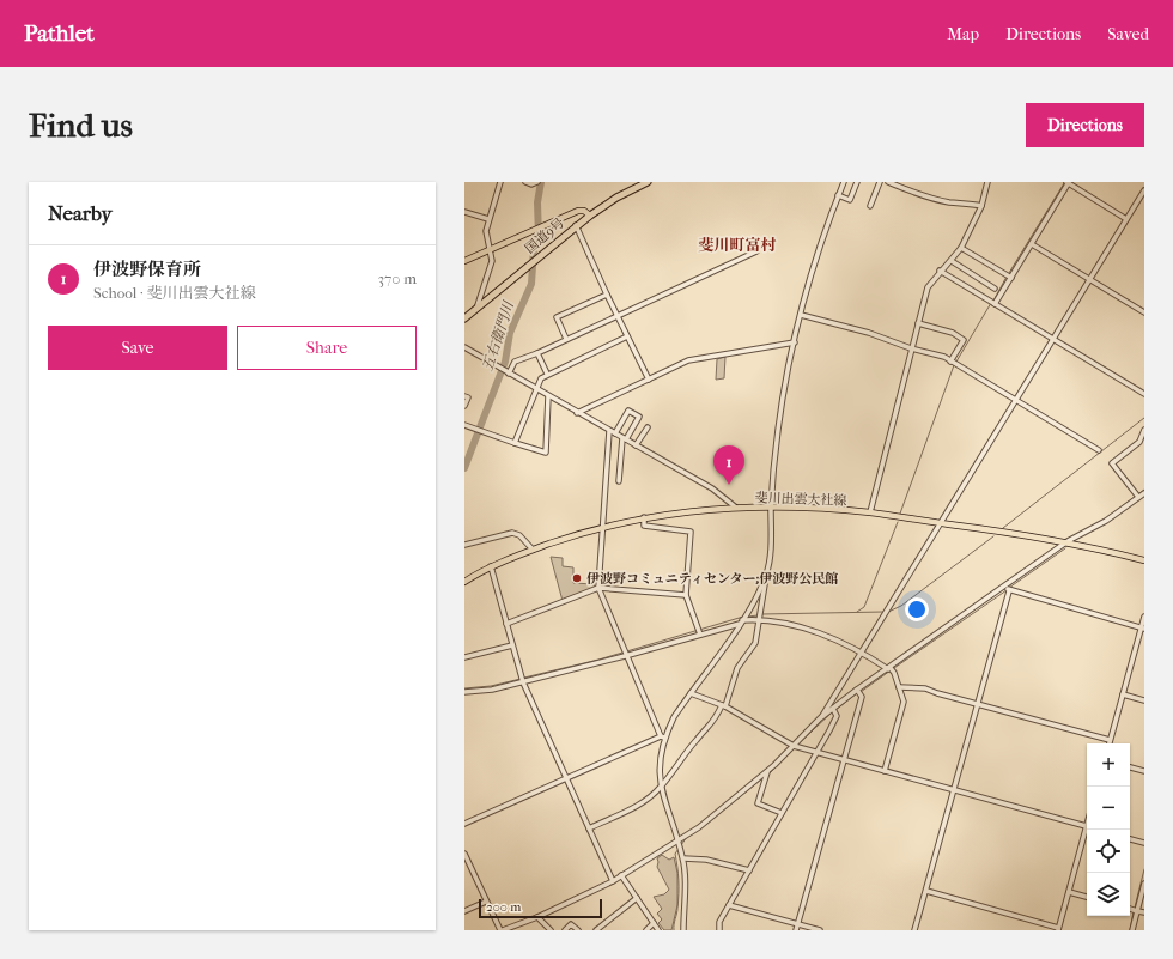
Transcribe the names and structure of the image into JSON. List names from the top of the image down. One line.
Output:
{"streets":{"highway":["国道9号"],"main road":["斐川出雲大社線"]},"districts":["斐川町富村"],"water":["五右衛門川"],"places":["伊波野コミュニティセンター;伊波野公民館"],"scale_bar":"200 m","page":{"header":"Pathlet","nav":["Map","Directions","Saved"],"buttons":["Directions",["Save","Share"]],"title":"Find us","heading":"Nearby","list":[{"mark":"1","name":"伊波野保育所","note":"School · 斐川出雲大社線","value":"370 m"}],"pins":"1","map_buttons":["+","−"],"scale":"200 m"}}
